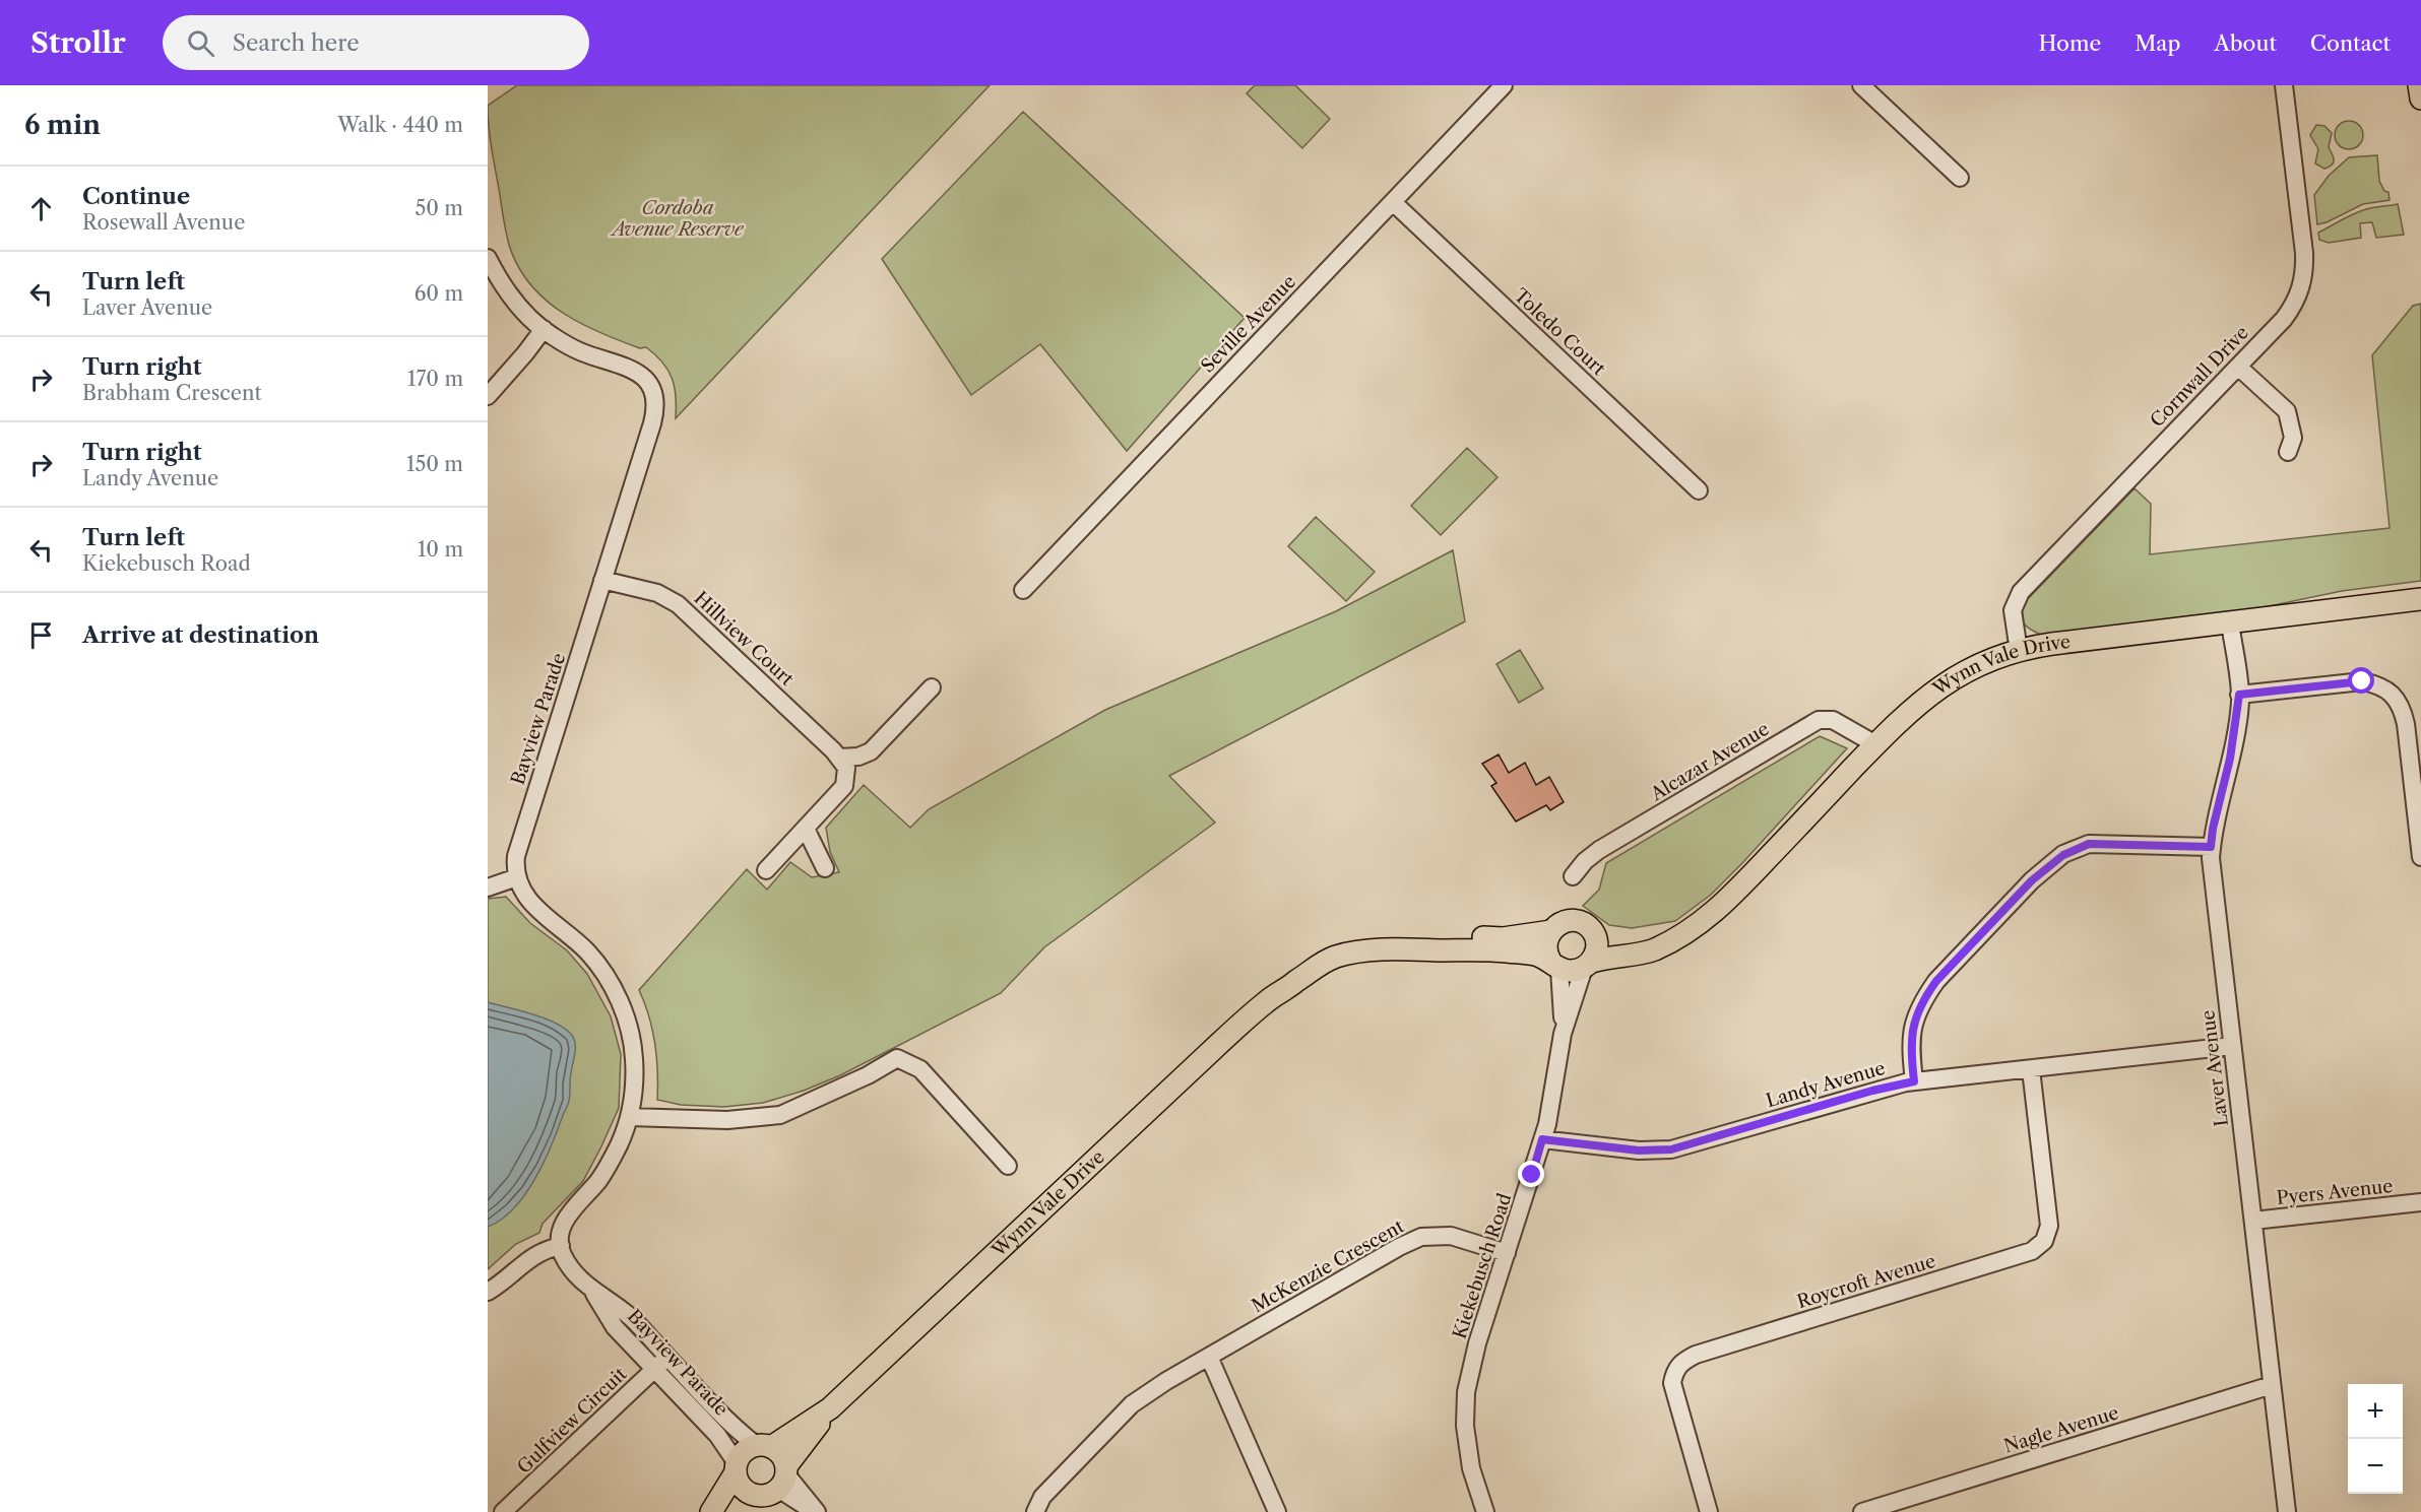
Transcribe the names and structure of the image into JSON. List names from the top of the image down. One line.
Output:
{"streets":{"main road":["Wynn Vale Drive"],"street":["Seville Avenue","Toledo Court","Cornwall Drive","Hillview Court","Bayview Parade","Alcazar Avenue","Laver Avenue","Landy Avenue","Pyers Avenue","McKenzie Crescent","Kiekebusch Road","Roycroft Avenue","Gulfview Circuit","Nagle Avenue"]},"crossings":[["Seville Avenue","Toledo Court"],["Cornwall Drive","Wynn Vale Drive"],["Hillview Court","Bayview Parade"],["Wynn Vale Drive","Bayview Parade"],["Wynn Vale Drive","Alcazar Avenue"],["Wynn Vale Drive","Laver Avenue"],["Wynn Vale Drive","Kiekebusch Road"],["Bayview Parade","Gulfview Circuit"],["Laver Avenue","Landy Avenue"],["Laver Avenue","Pyers Avenue"],["Laver Avenue","Nagle Avenue"],["Landy Avenue","Kiekebusch Road"],["Landy Avenue","Roycroft Avenue"],["McKenzie Crescent","Kiekebusch Road"]],"parks":["Cordoba Avenue Reserve"],"page":{"header":"Strollr","search":"Search here","nav":["Home","Map","About","Contact"],"heading":["6 min","Walk · 440 m"],"list":[["Continue","Rosewall Avenue","50 m"],["Turn left","Laver Avenue","60 m"],["Turn right","Brabham Crescent","170 m"],["Turn right","Landy Avenue","150 m"],["Turn left","Kiekebusch Road","10 m"],"Arrive at destination"],"map_buttons":["+","−"]}}
